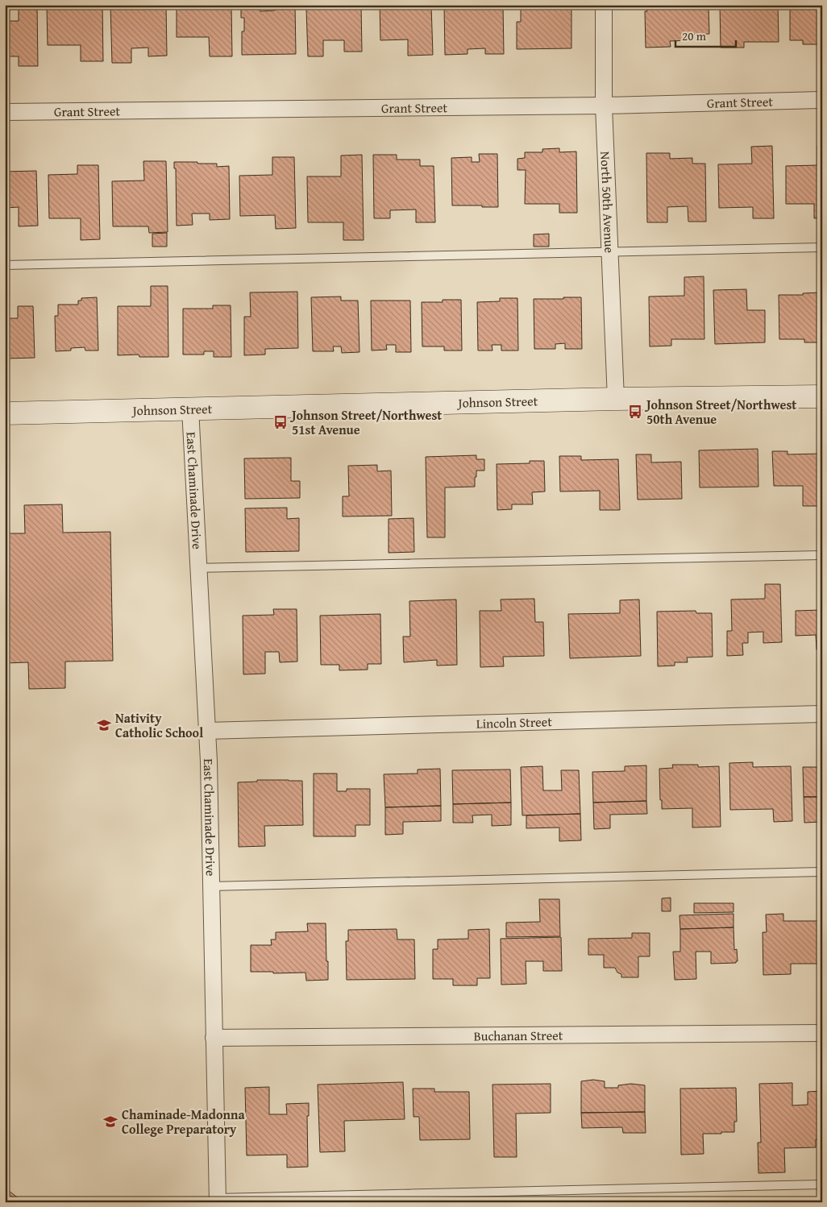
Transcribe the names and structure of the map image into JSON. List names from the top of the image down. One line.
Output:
{"streets":{"street":["Grant Street","North 50th Avenue","Johnson Street","East Chaminade Drive","Lincoln Street","Buchanan Street"]},"crossings":[["Grant Street","North 50th Avenue"],["North 50th Avenue","Johnson Street"],["Johnson Street","East Chaminade Drive"],["East Chaminade Drive","Lincoln Street"],["East Chaminade Drive","Buchanan Street"]],"places":{"bus stop":["Johnson Street/Northwest 50th Avenue","Johnson Street/Northwest 51st Avenue"],"school or university":["Nativity Catholic School","Chaminade-Madonna College Preparatory"]},"scale_bar":"20 m"}
